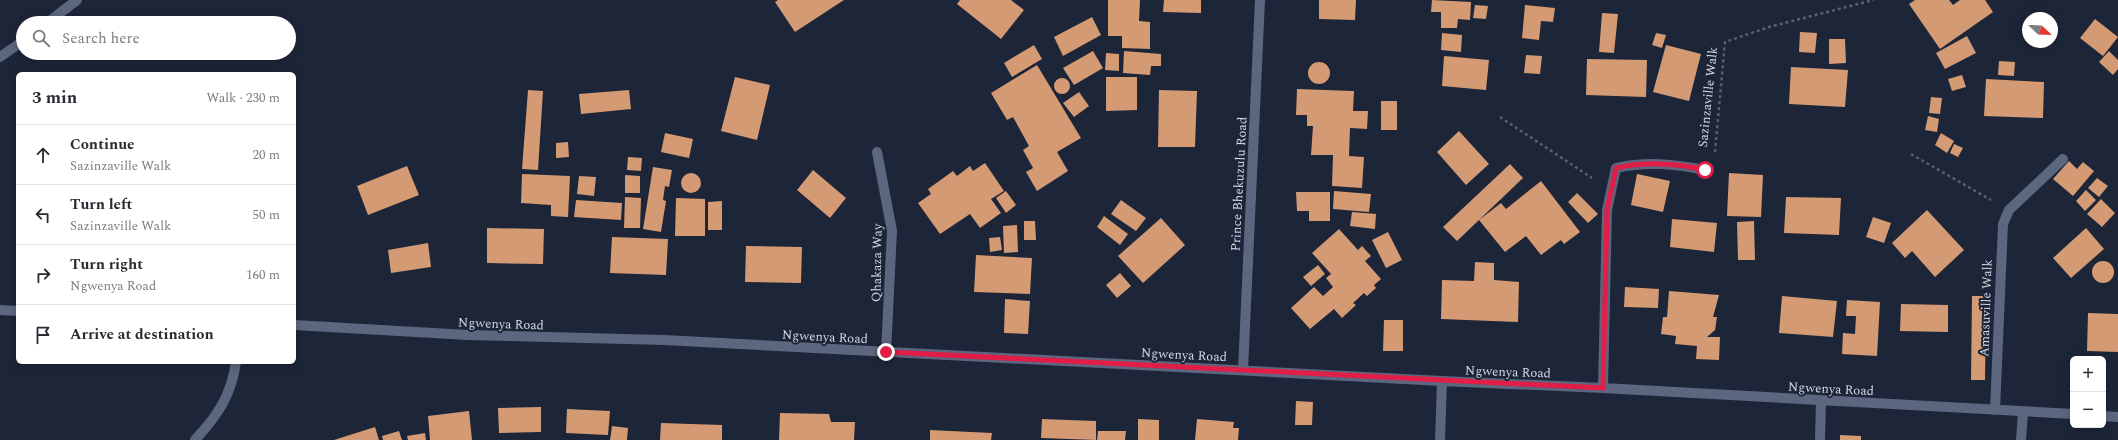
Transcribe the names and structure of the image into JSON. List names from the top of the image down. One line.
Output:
{"streets":{"street":["Prince Bhekuzulu Road","Qhakaza Way","Amasuville Walk","Ngwenya Road"],"path":["Sazinzaville Walk"]},"crossings":[["Prince Bhekuzulu Road","Ngwenya Road"],["Qhakaza Way","Ngwenya Road"],["Amasuville Walk","Ngwenya Road"]],"north":"bottom right","page":{"search":"Search here","heading":["3 min","Walk · 230 m"],"list":[["Continue","Sazinzaville Walk","20 m"],["Turn left","Sazinzaville Walk","50 m"],["Turn right","Ngwenya Road","160 m"],"Arrive at destination"],"map_buttons":["+","−"]}}
